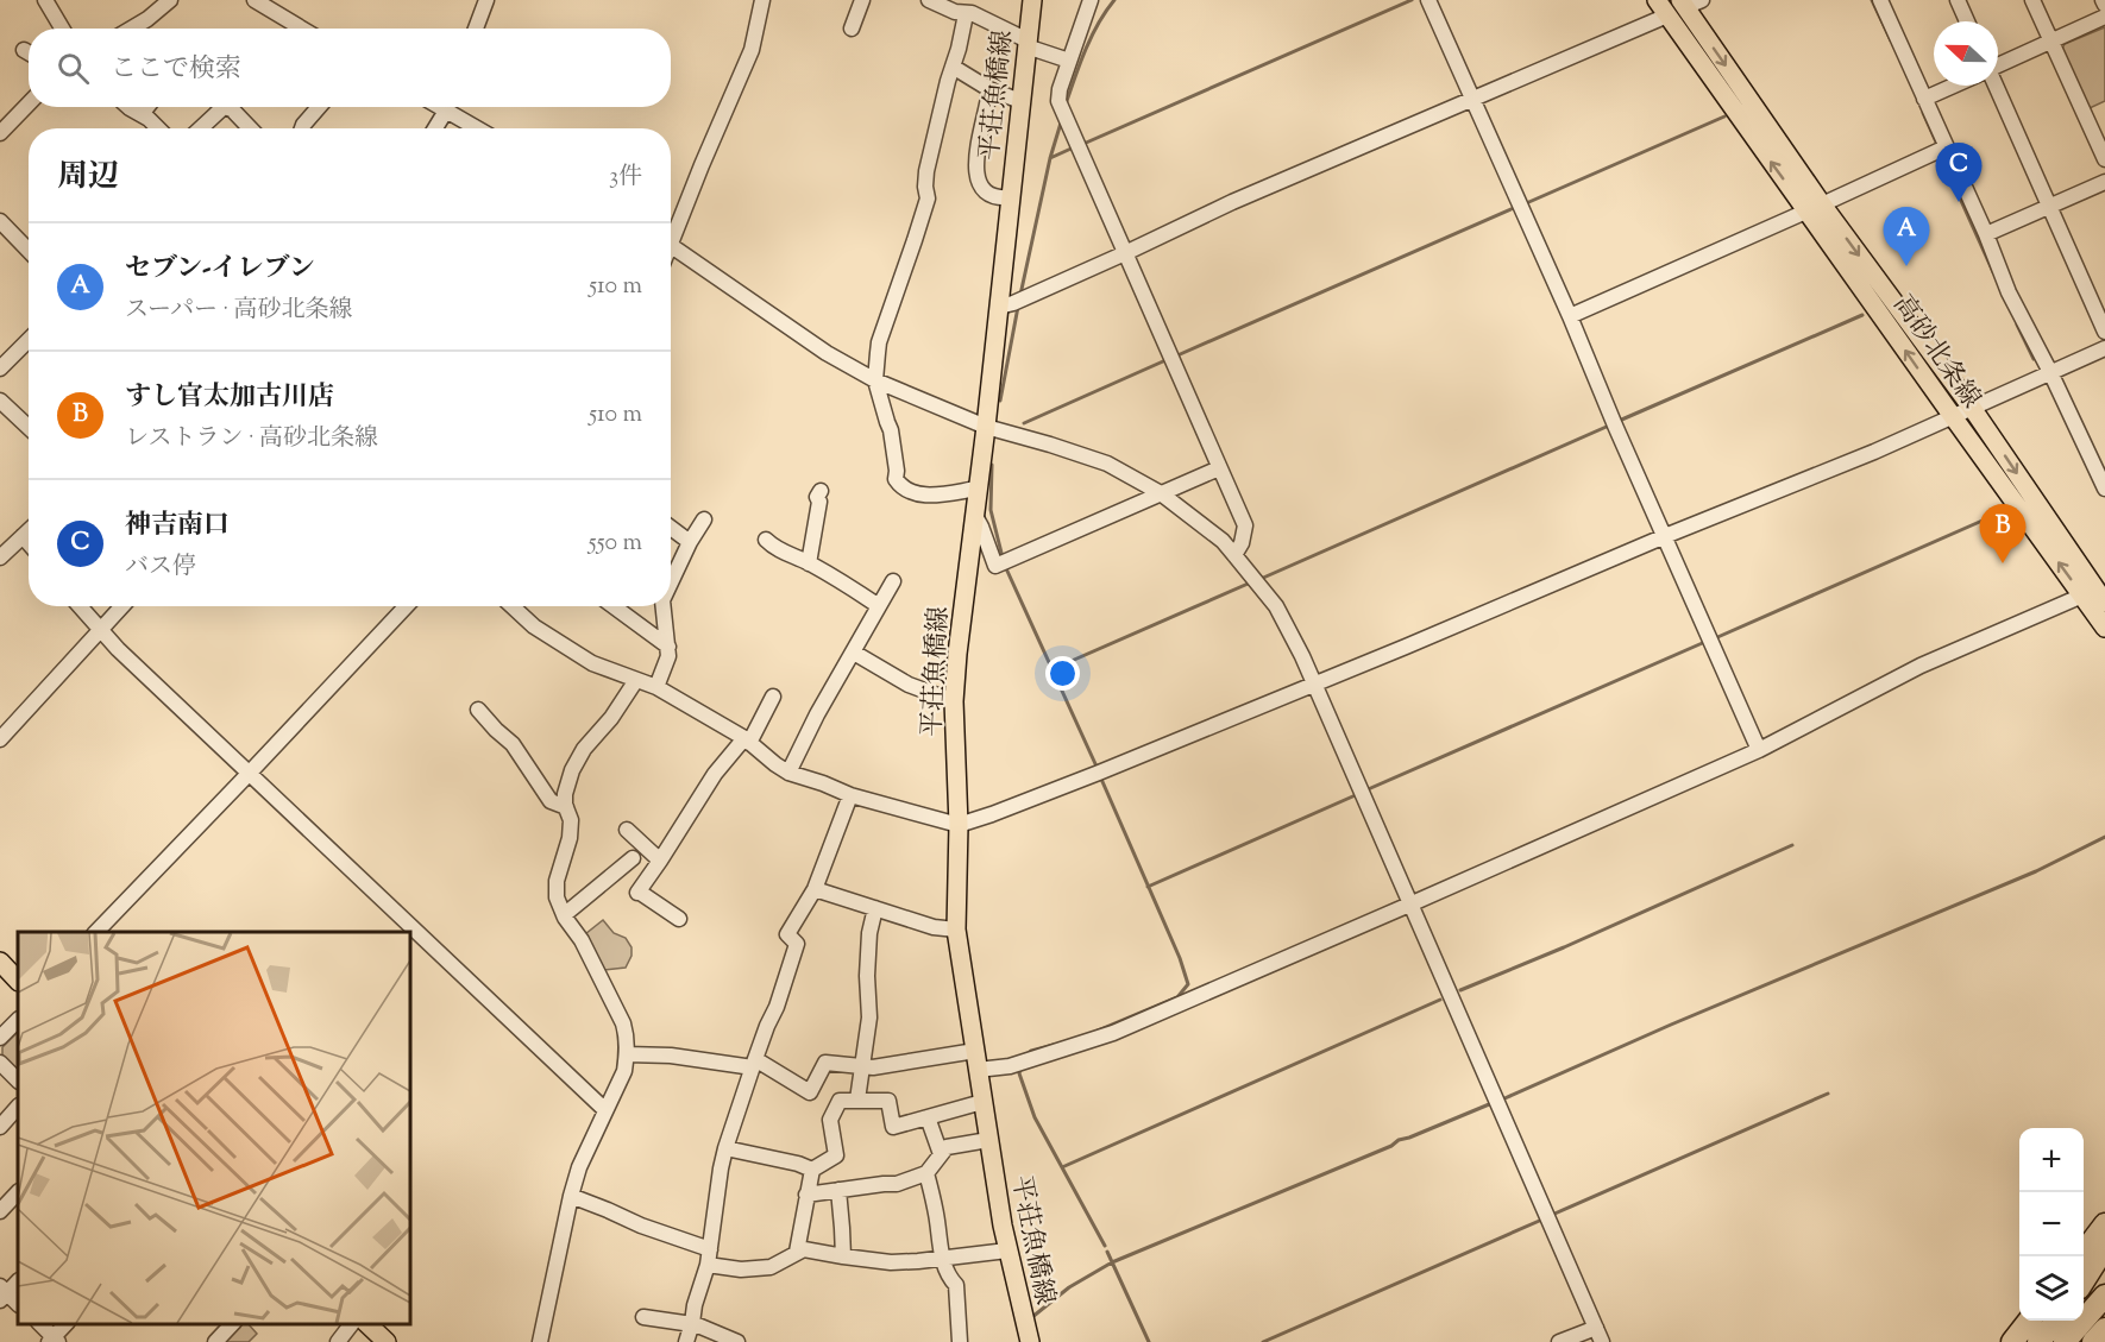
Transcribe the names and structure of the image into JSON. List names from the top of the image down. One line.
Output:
{"streets":{"main road":["平荘魚橋線","高砂北条線"]},"north":"left","page":{"search":"ここで検索","heading":["周辺","3件"],"pins":["C","A","B"],"list":[{"mark":"A","name":"セブン-イレブン","note":"スーパー · 高砂北条線","value":"510 m"},{"mark":"B","name":"すし官太加古川店","note":"レストラン · 高砂北条線","value":"510 m"},{"mark":"C","name":"神吉南口","note":"バス停","value":"550 m"}],"map_buttons":["+","−"]}}
